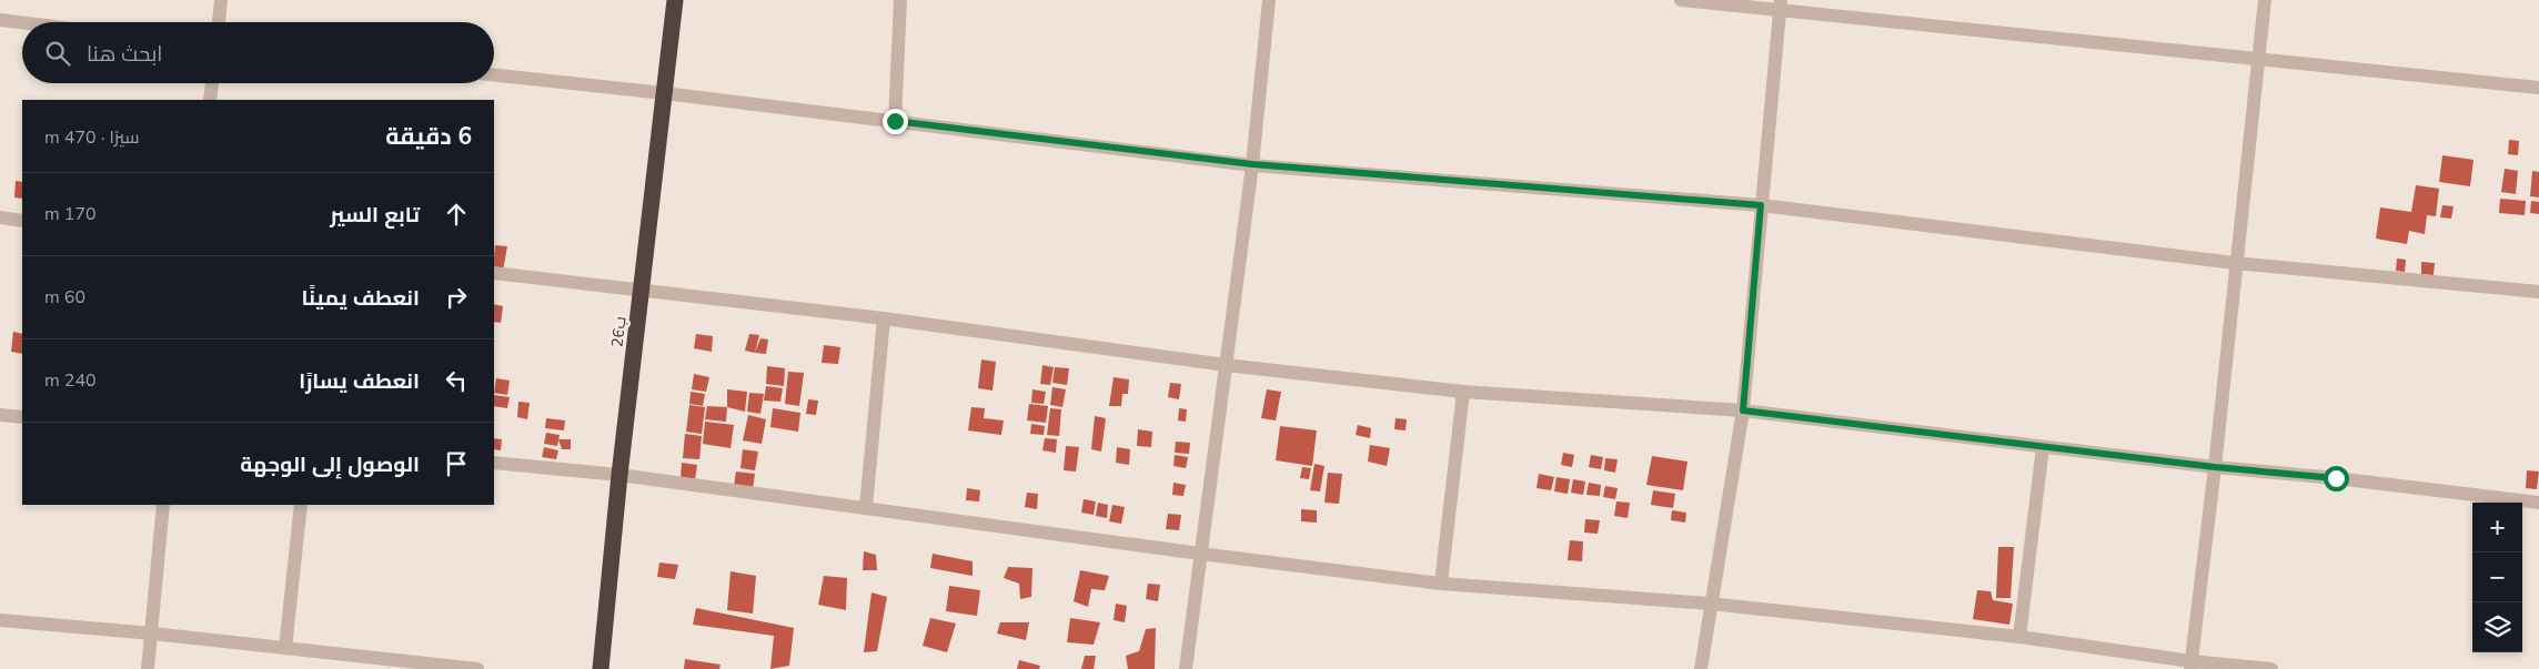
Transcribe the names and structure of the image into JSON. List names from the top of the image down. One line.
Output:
{"streets":{"highway":["26ب"]},"page":{"search":"ابحث هنا","heading":["6 دقيقة","سيرًا · 470 m"],"list":[["تابع السير","170 m"],["انعطف يمينًا","60 m"],["انعطف يسارًا","240 m"],"الوصول إلى الوجهة"],"map_buttons":["+","−"]}}
